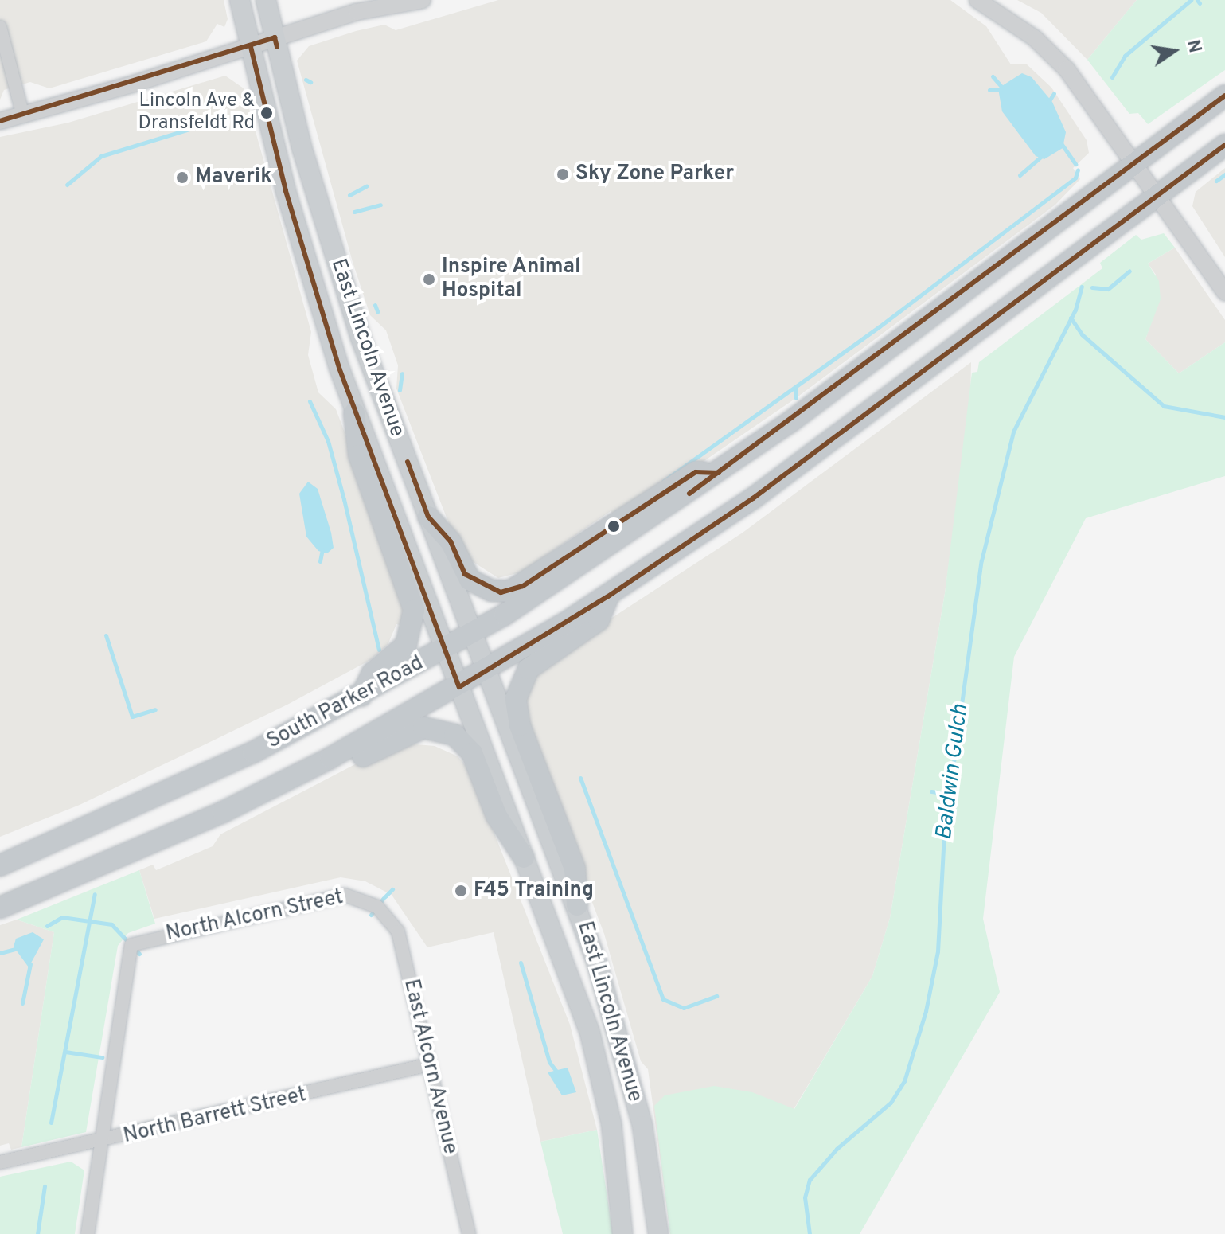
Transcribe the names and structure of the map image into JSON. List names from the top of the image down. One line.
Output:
{"streets":{"highway":["South Parker Road"],"main road":["East Lincoln Avenue"],"street":["North Alcorn Street","East Alcorn Avenue","North Barrett Street"]},"crossings":[["East Lincoln Avenue","South Parker Road"],["North Alcorn Street","East Alcorn Avenue"],["North Alcorn Street","North Barrett Street"],["East Alcorn Avenue","North Barrett Street"]],"water":["Baldwin Gulch"],"places":["Lincoln Ave & Dransfeldt Rd","Sky Zone Parker","Maverik","Inspire Animal Hospital","F45 Training"],"north":"right"}
